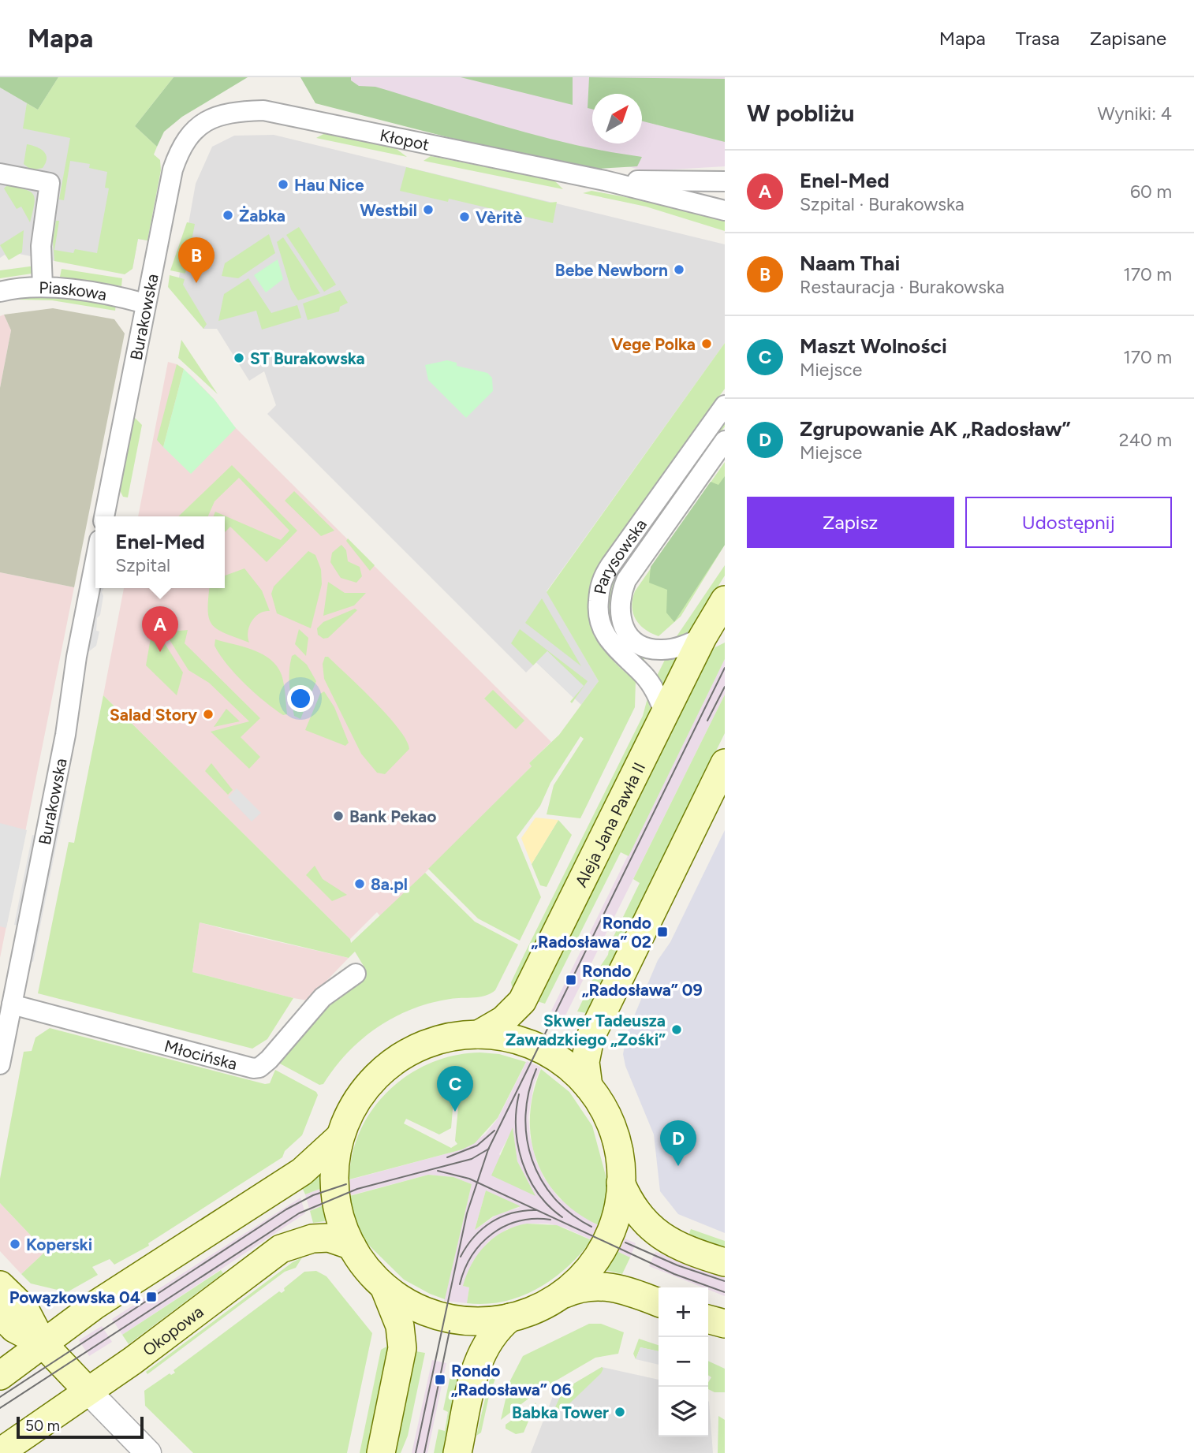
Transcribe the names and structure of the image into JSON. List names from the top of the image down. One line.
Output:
{"streets":{"main road":["Aleja Jana Pawła II","Okopowa"],"street":["Kłopot","Piaskowa","Burakowska","Parysowska","Młocińska"]},"crossings":[["Kłopot","Burakowska"],["Piaskowa","Burakowska"],["Burakowska","Młocińska"],["Parysowska","Aleja Jana Pawła II"]],"places":{"other":["Hau Nice","Westbil","Żabka","Vèritè","Bebe Newborn","Vege Polka","ST Burakowska","Salad Story","Bank Pekao","8a.pl","Skwer Tadeusza Zawadzkiego „Zośki”","Koperski","Babka Tower"],"transit":["Rondo „Radosława” 02","Rondo „Radosława” 09","Powązkowska 04","Rondo „Radosława” 06"]},"scale_bar":"50 m","north":"top right","page":{"header":"Mapa","nav":["Mapa","Trasa","Zapisane"],"heading":["W pobliżu","Wyniki: 4"],"list":[{"mark":"A","name":"Enel-Med","note":"Szpital · Burakowska","value":"60 m"},{"mark":"B","name":"Naam Thai","note":"Restauracja · Burakowska","value":"170 m"},{"mark":"C","name":"Maszt Wolności","note":"Miejsce","value":"170 m"},{"mark":"D","name":"Zgrupowanie AK „Radosław”","note":"Miejsce","value":"240 m"}],"pins":["B","A","C","D"],"buttons":["Zapisz","Udostępnij"],"popup":["Enel-Med","Szpital"],"map_buttons":["+","−"],"scale":"50 m"}}
